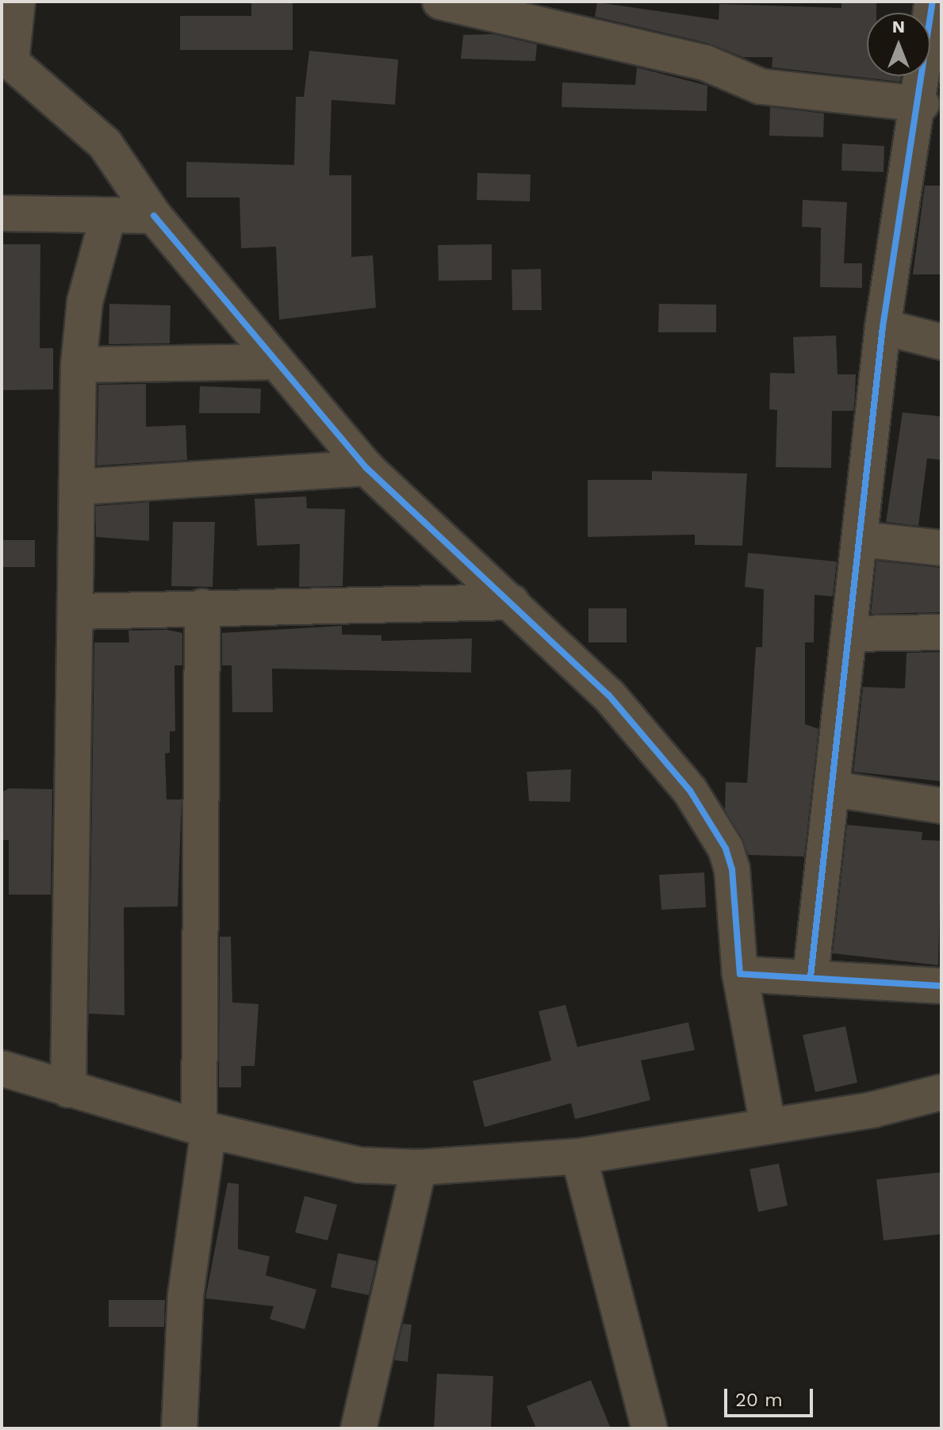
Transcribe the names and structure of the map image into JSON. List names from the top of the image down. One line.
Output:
{"scale_bar":"20 m","north":"top"}
